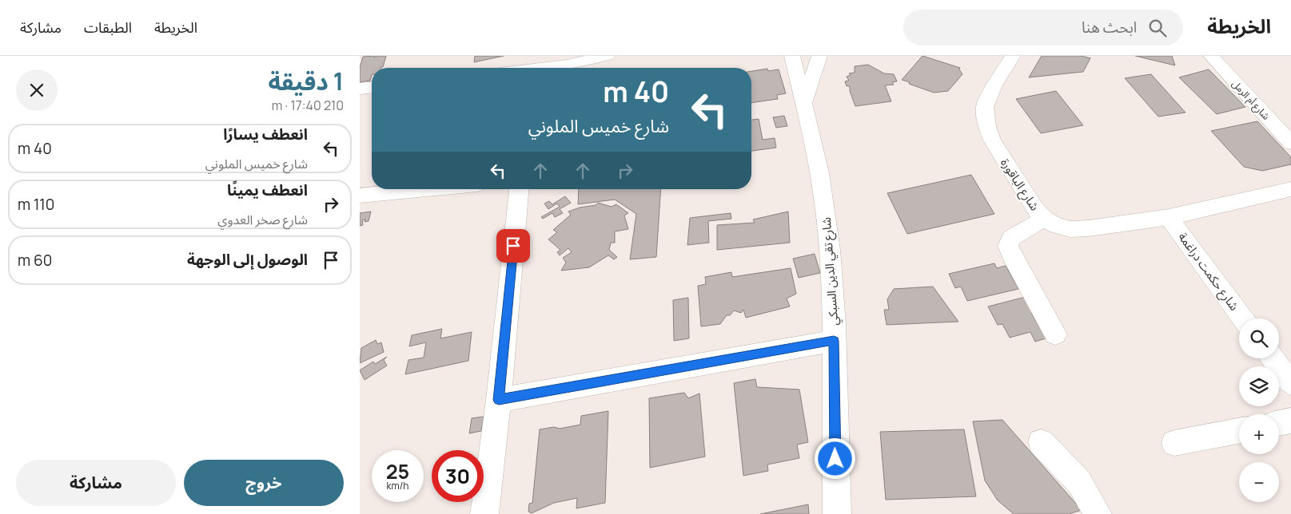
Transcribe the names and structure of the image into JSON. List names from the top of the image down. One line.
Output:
{"streets":{"street":["شارع أم الرمل","شارع الباقورة","شارع تقي الدين السبكي","شارع حكمت دراغمة"]},"crossings":[["شارع الباقورة","شارع حكمت دراغمة"]],"page":{"header":"الخريطة","search":"ابحث هنا","nav":["الخريطة","الطبقات","مشاركة"],"heading":["1 دقيقة","210 m · 17:40"],"turn":["40 m","شارع خميس الملوني"],"list":[{"name":"انعطف يسارًا","note":"شارع خميس الملوني","value":"40 m"},{"name":"انعطف يمينًا","note":"شارع صخر العدوي","value":"110 m"},{"name":"الوصول إلى الوجهة","value":"60 m"}],"map_buttons":["+","−"],"speed":"25 km/h","limit":"30","buttons":["خروج","مشاركة"]}}
